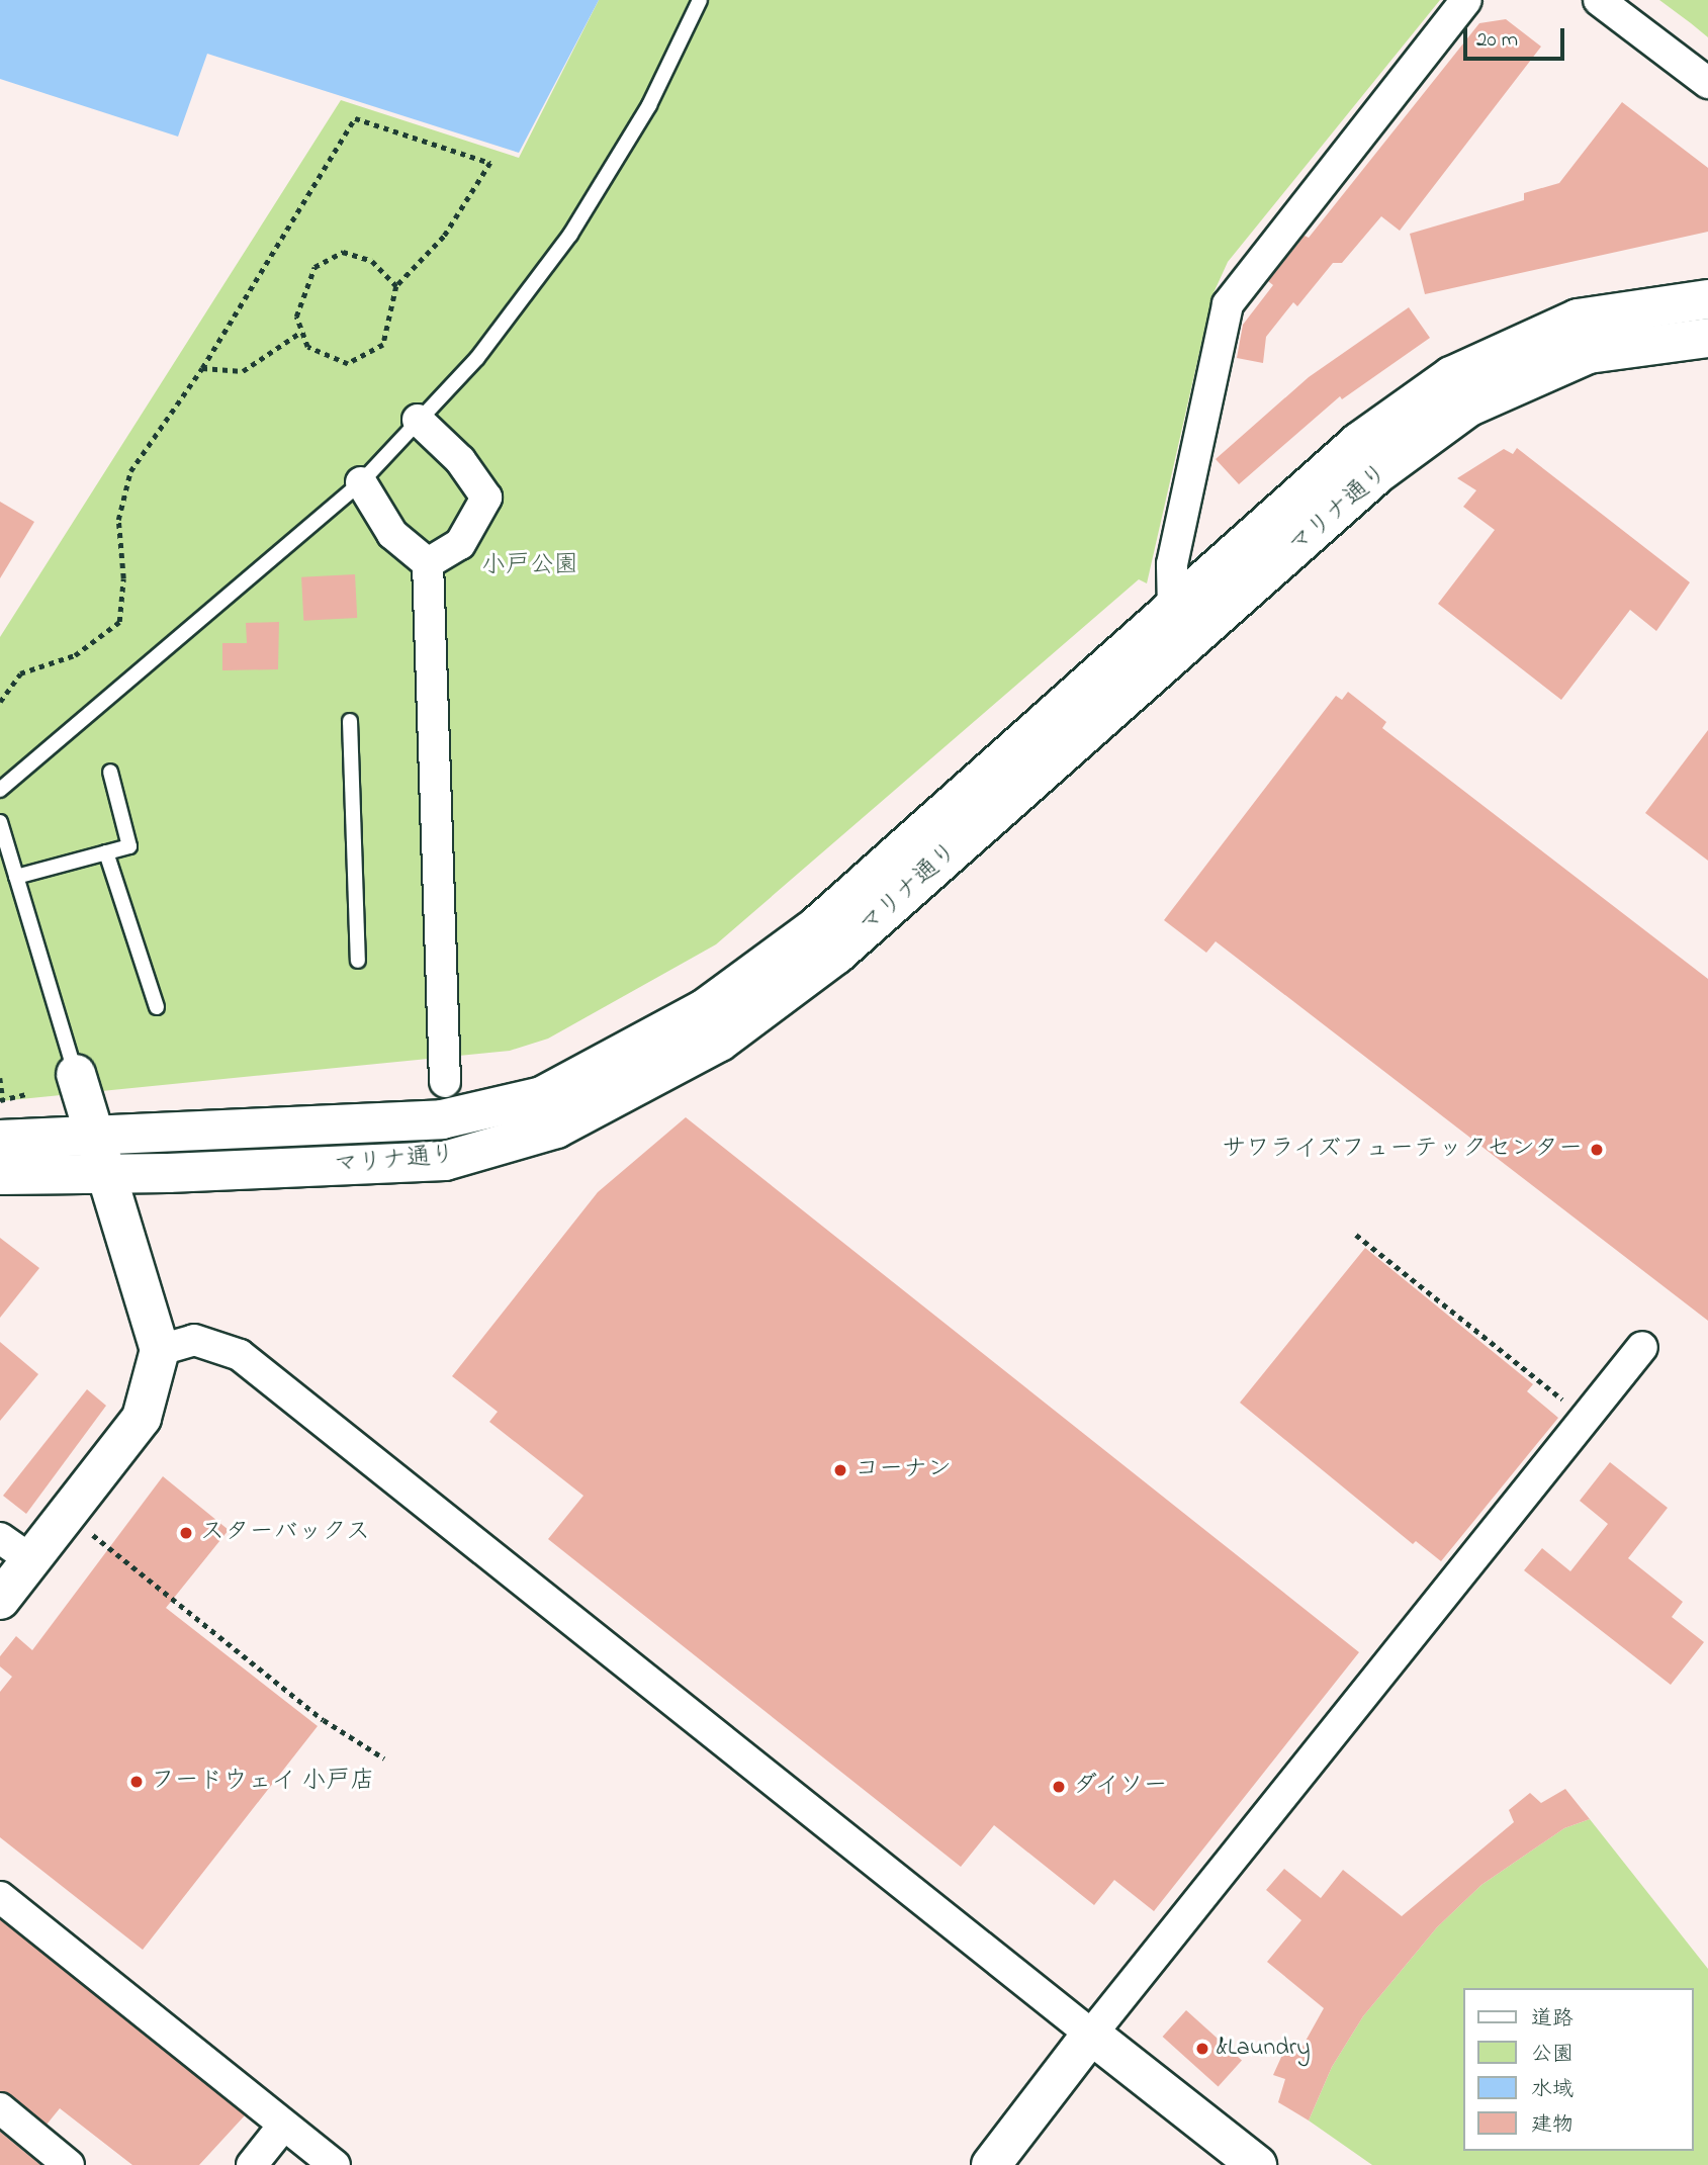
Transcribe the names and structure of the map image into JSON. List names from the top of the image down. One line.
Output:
{"streets":{"street":["マリナ通り"]},"parks":["小戸公園"],"places":["サワライズフューテックセンター","コーナン","スターバックス","フードウェイ 小戸店","ダイソー","&Laundry"],"legend":["道路","公園","水域","建物"],"scale_bar":"20 m"}
